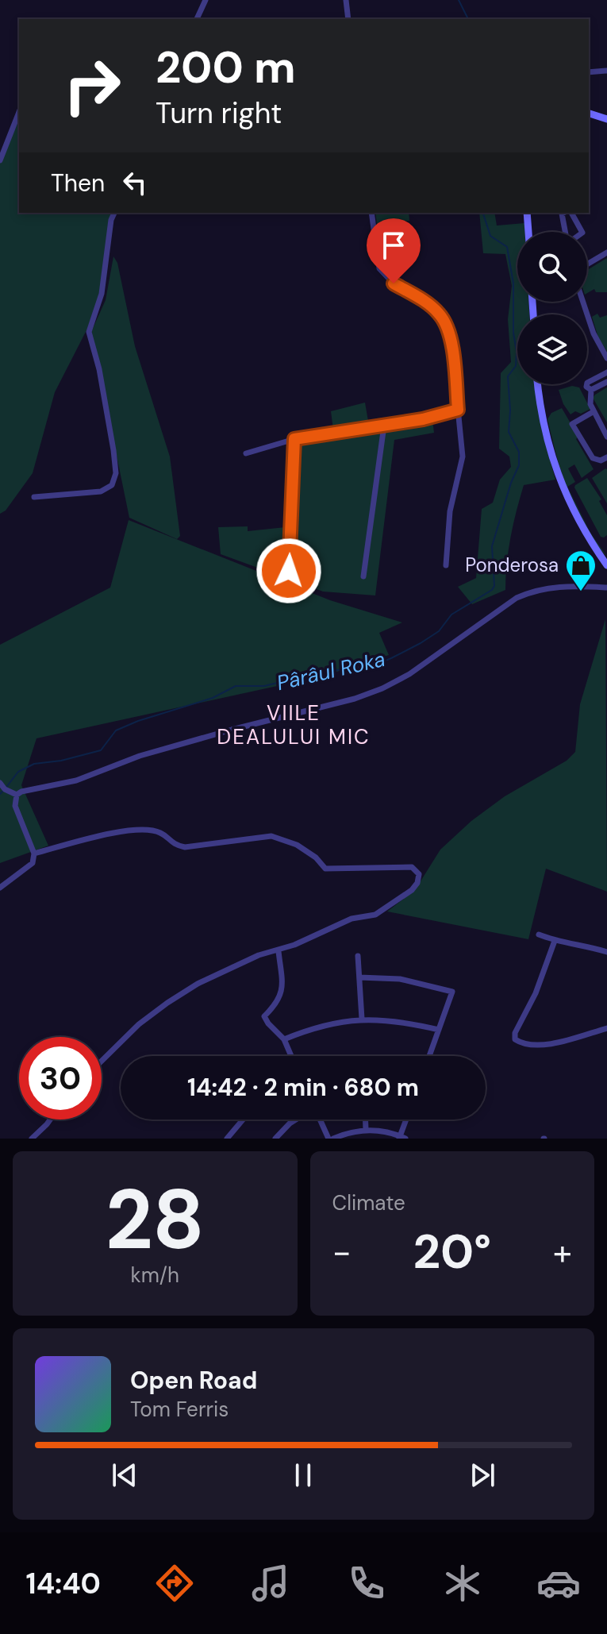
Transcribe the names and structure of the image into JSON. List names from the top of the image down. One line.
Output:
{"districts":["VIILE DEALULUI MIC"],"water":["Pârâul Roka"],"places":{"shop":["Ponderosa"]},"page":{"turn":["200 m","Turn right"],"then":"Then","limit":"30","trip":"14:42 · 2 min · 680 m","tile":[["28","km/h"],"Climate"],"heat":["−","20°","+"],"song":["Open Road","Tom Ferris"],"tabs":"14:40"}}
